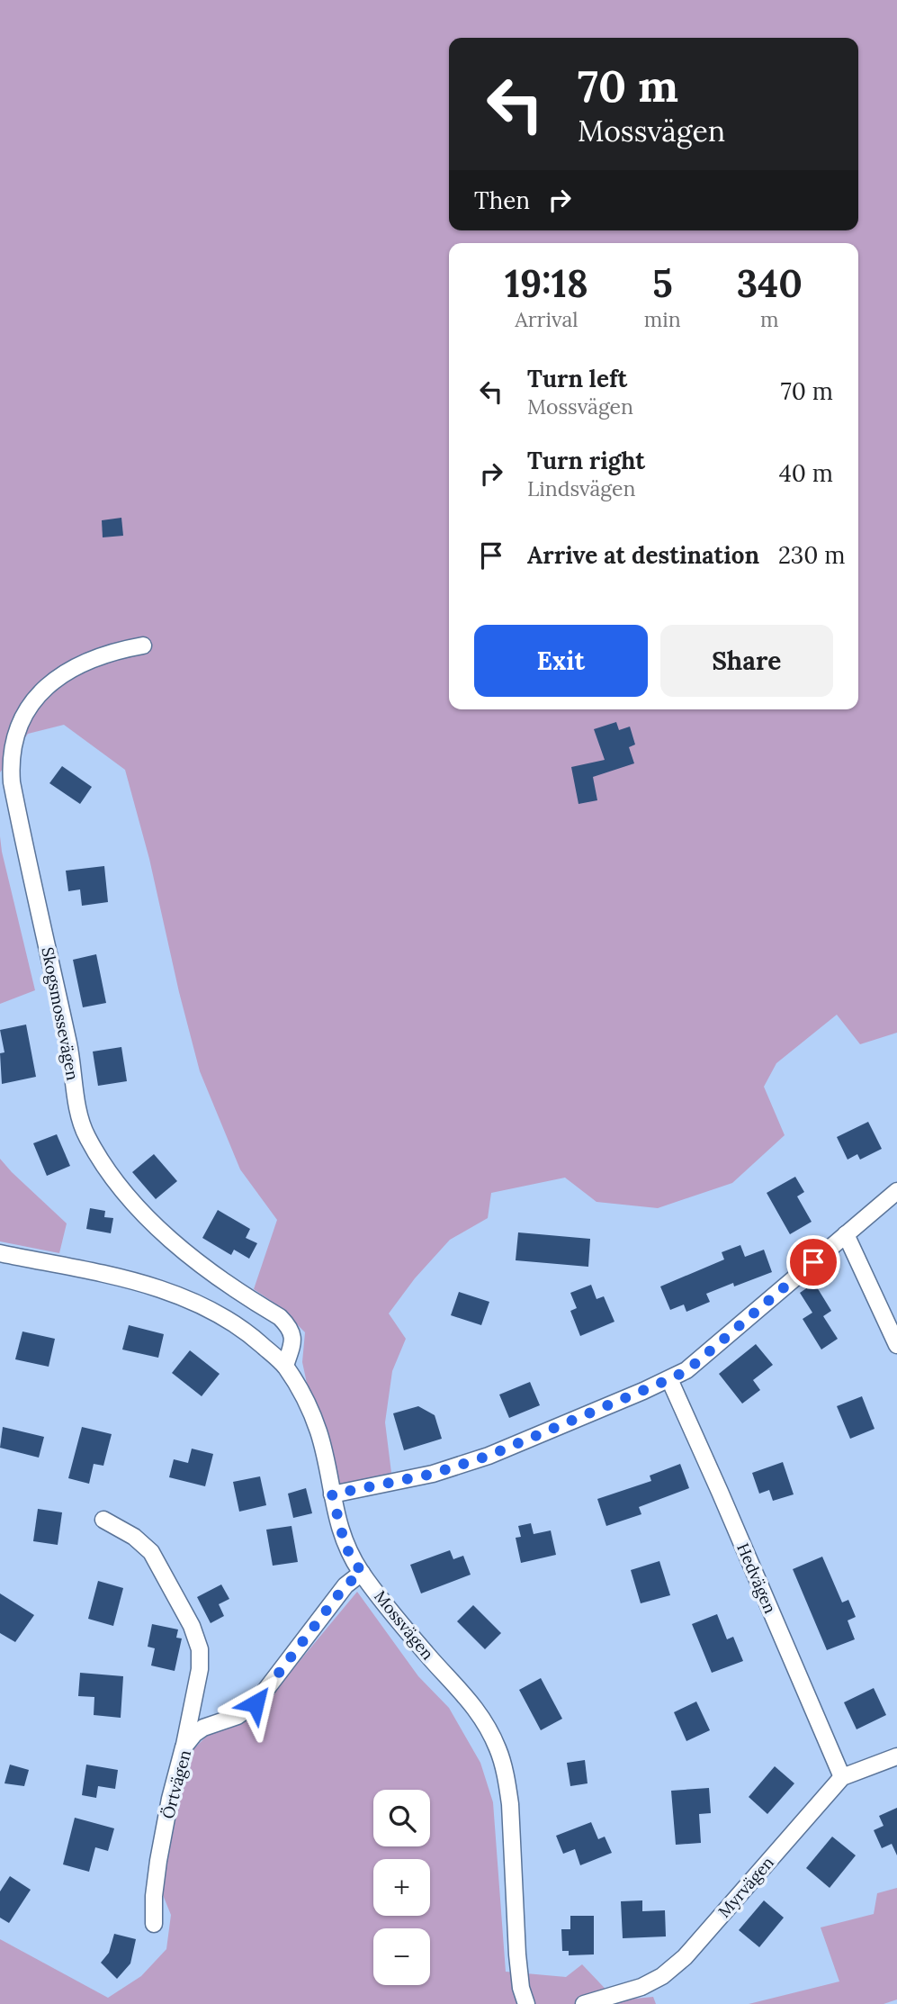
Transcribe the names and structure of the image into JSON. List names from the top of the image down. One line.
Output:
{"streets":{"street":["Skogsmossevägen","Hedvägen","Mossvägen","Örtvägen","Myrvägen"]},"crossings":[["Skogsmossevägen","Mossvägen"],["Hedvägen","Myrvägen"],["Mossvägen","Örtvägen"]],"page":{"turn":["70 m","Mossvägen"],"then":"Then","eta":["19:18","Arrival","5","min","340","m"],"list":[{"name":"Turn left","note":"Mossvägen","value":"70 m"},{"name":"Turn right","note":"Lindsvägen","value":"40 m"},{"name":"Arrive at destination","value":"230 m"}],"buttons":["Exit","Share"],"map_buttons":["+","−"]}}
